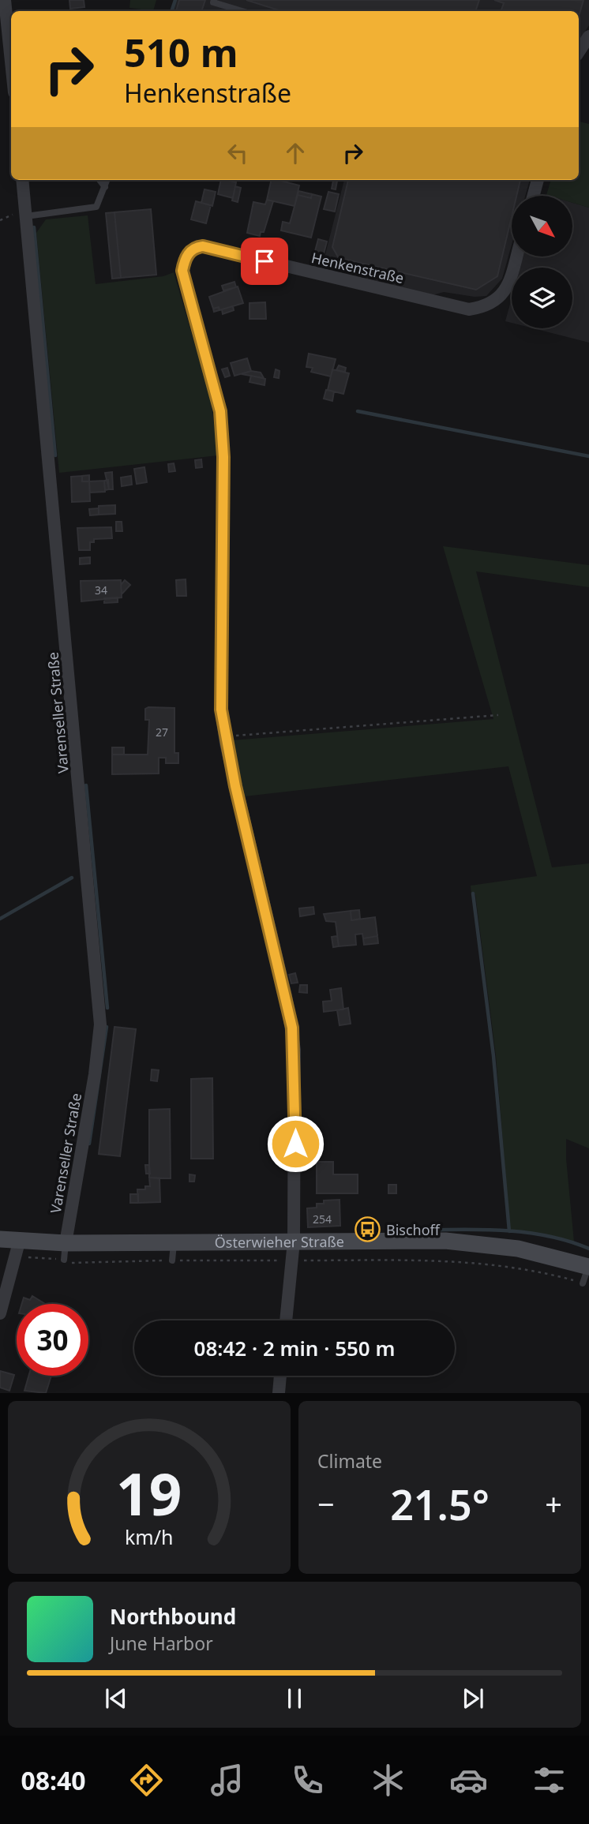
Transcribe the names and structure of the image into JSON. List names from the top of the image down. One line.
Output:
{"streets":{"street":["Henkenstraße","Varenseller Straße","Österwieher Straße"]},"crossings":[["Henkenstraße","Österwieher Straße"],["Varenseller Straße","Österwieher Straße"]],"places":{"bus stop":["Bischoff"]},"house_numbers":["34","27","254"],"north":"bottom right","page":{"turn":["510 m","Henkenstraße"],"limit":"30","trip":"08:42 · 2 min · 550 m","tile":"Climate","heat":["−","21.5°","+"],"song":["Northbound","June Harbor"],"tabs":"08:40","gauge":["19","km/h"]}}
